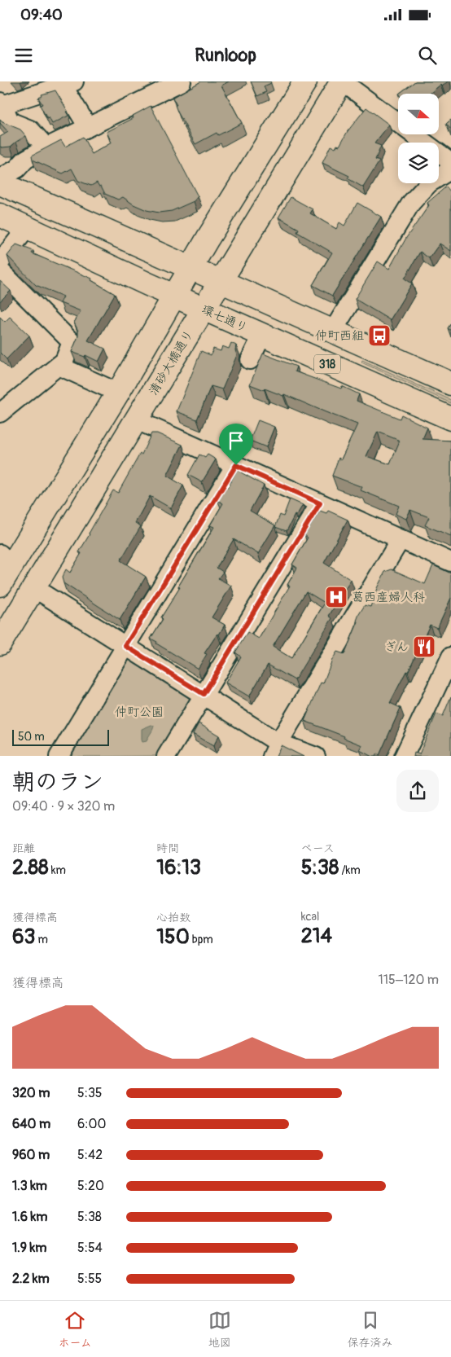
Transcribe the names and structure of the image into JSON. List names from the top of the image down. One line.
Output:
{"streets":{"main road":["環七通り","清砂大橋通り","318"]},"crossings":[["環七通り","清砂大橋通り"]],"parks":["仲町公園"],"places":{"bus stop":["仲町西組"],"hospital":["葛西産婦人科"],"restaurant":["ぎん"]},"scale_bar":"50 m","north":"right","page":{"status":"09:40","header":"Runloop","scale":"50 m","heading":["朝のラン","09:40 · 9 × 320 m"],"stats":[["距離","2.88 km"],["時間","16:13"],["ペース","5:38 /km"],["獲得標高","63 m"],["心拍数","150 bpm"],["kcal","214"]],"chart":["獲得標高","115–120 m"],"list":[{"name":"320 m","note":"5:35"},{"name":"640 m","note":"6:00"},{"name":"960 m","note":"5:42"},{"name":"1.3 km","note":"5:20"},{"name":"1.6 km","note":"5:38"},{"name":"1.9 km","note":"5:54"},{"name":"2.2 km","note":"5:55"}],"tabs":["ホーム","地図","保存済み"]}}
